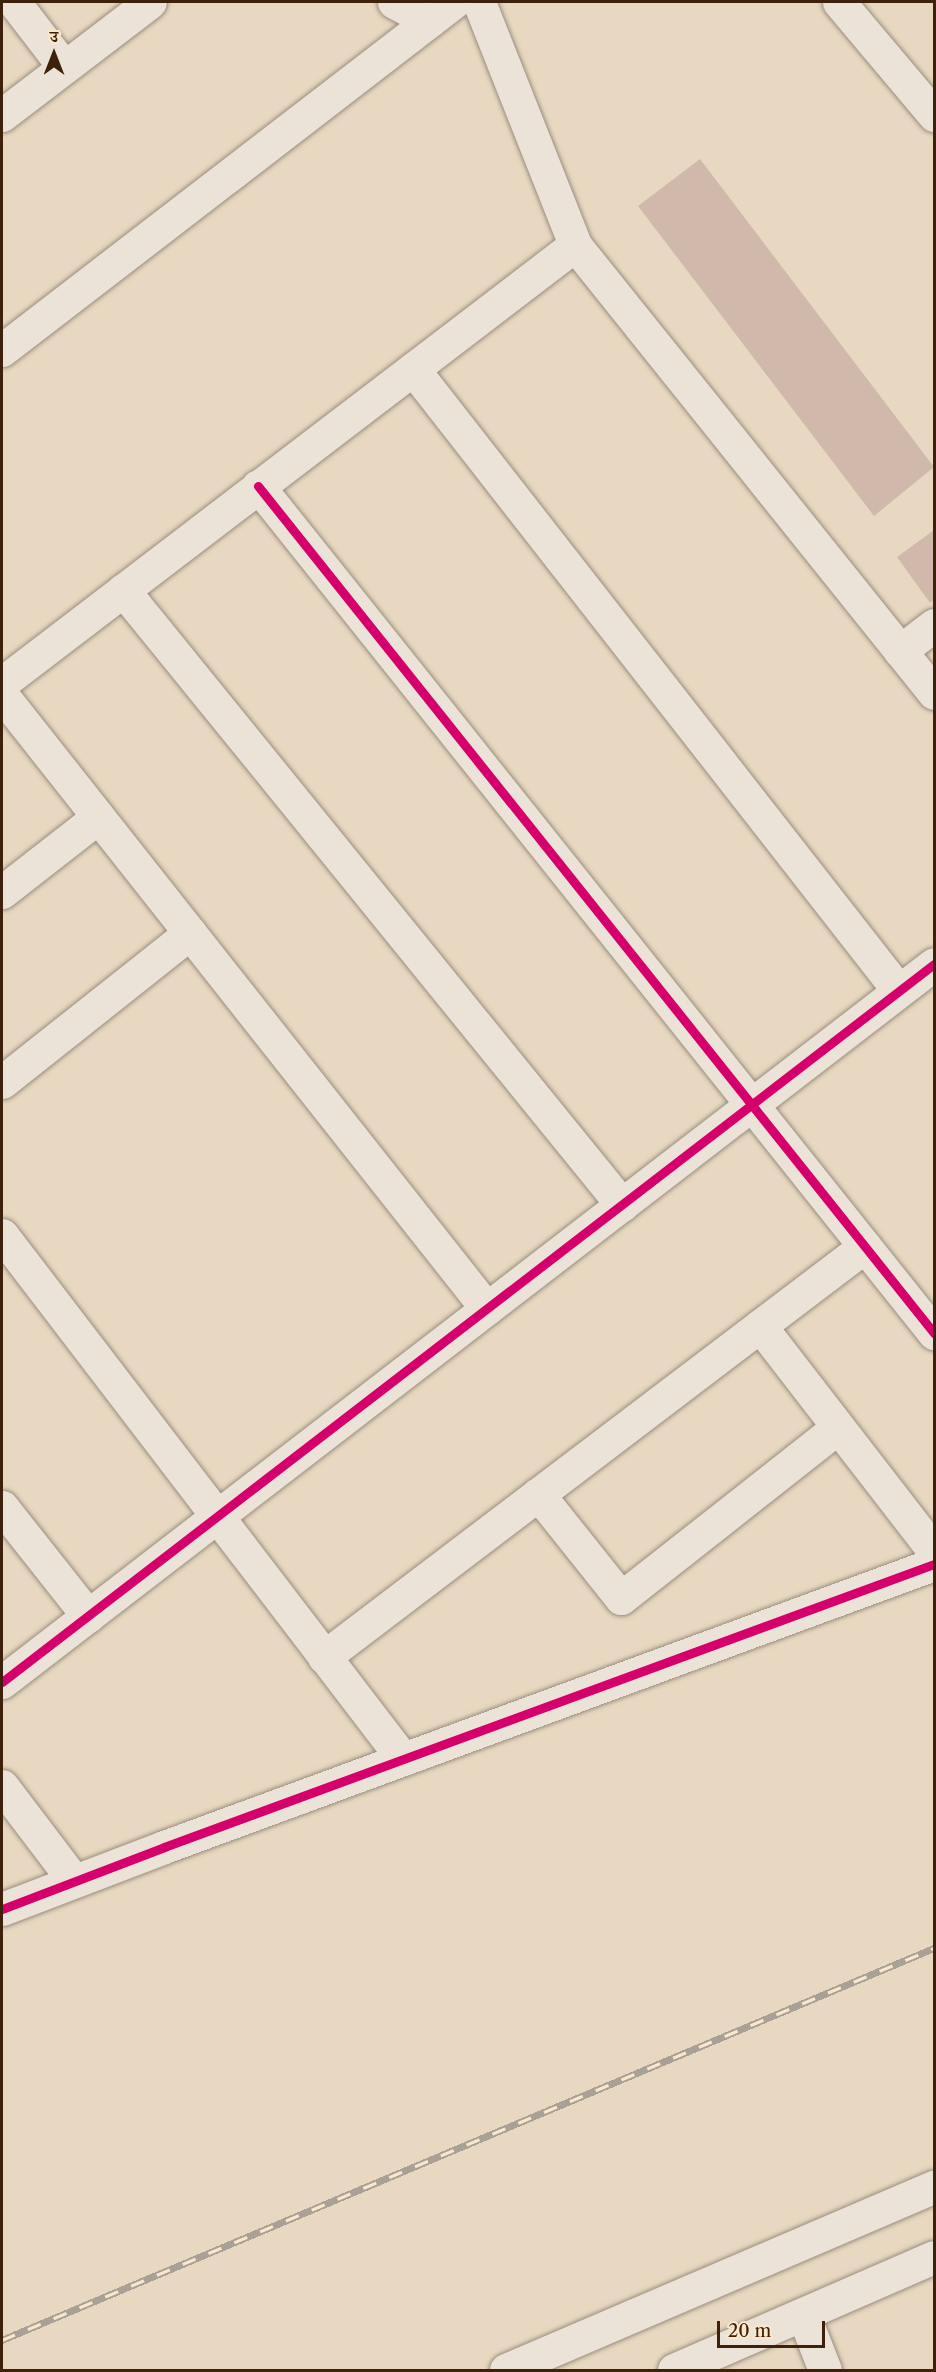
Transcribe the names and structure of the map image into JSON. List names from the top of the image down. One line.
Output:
{"scale_bar":"20 m","north":"top"}
